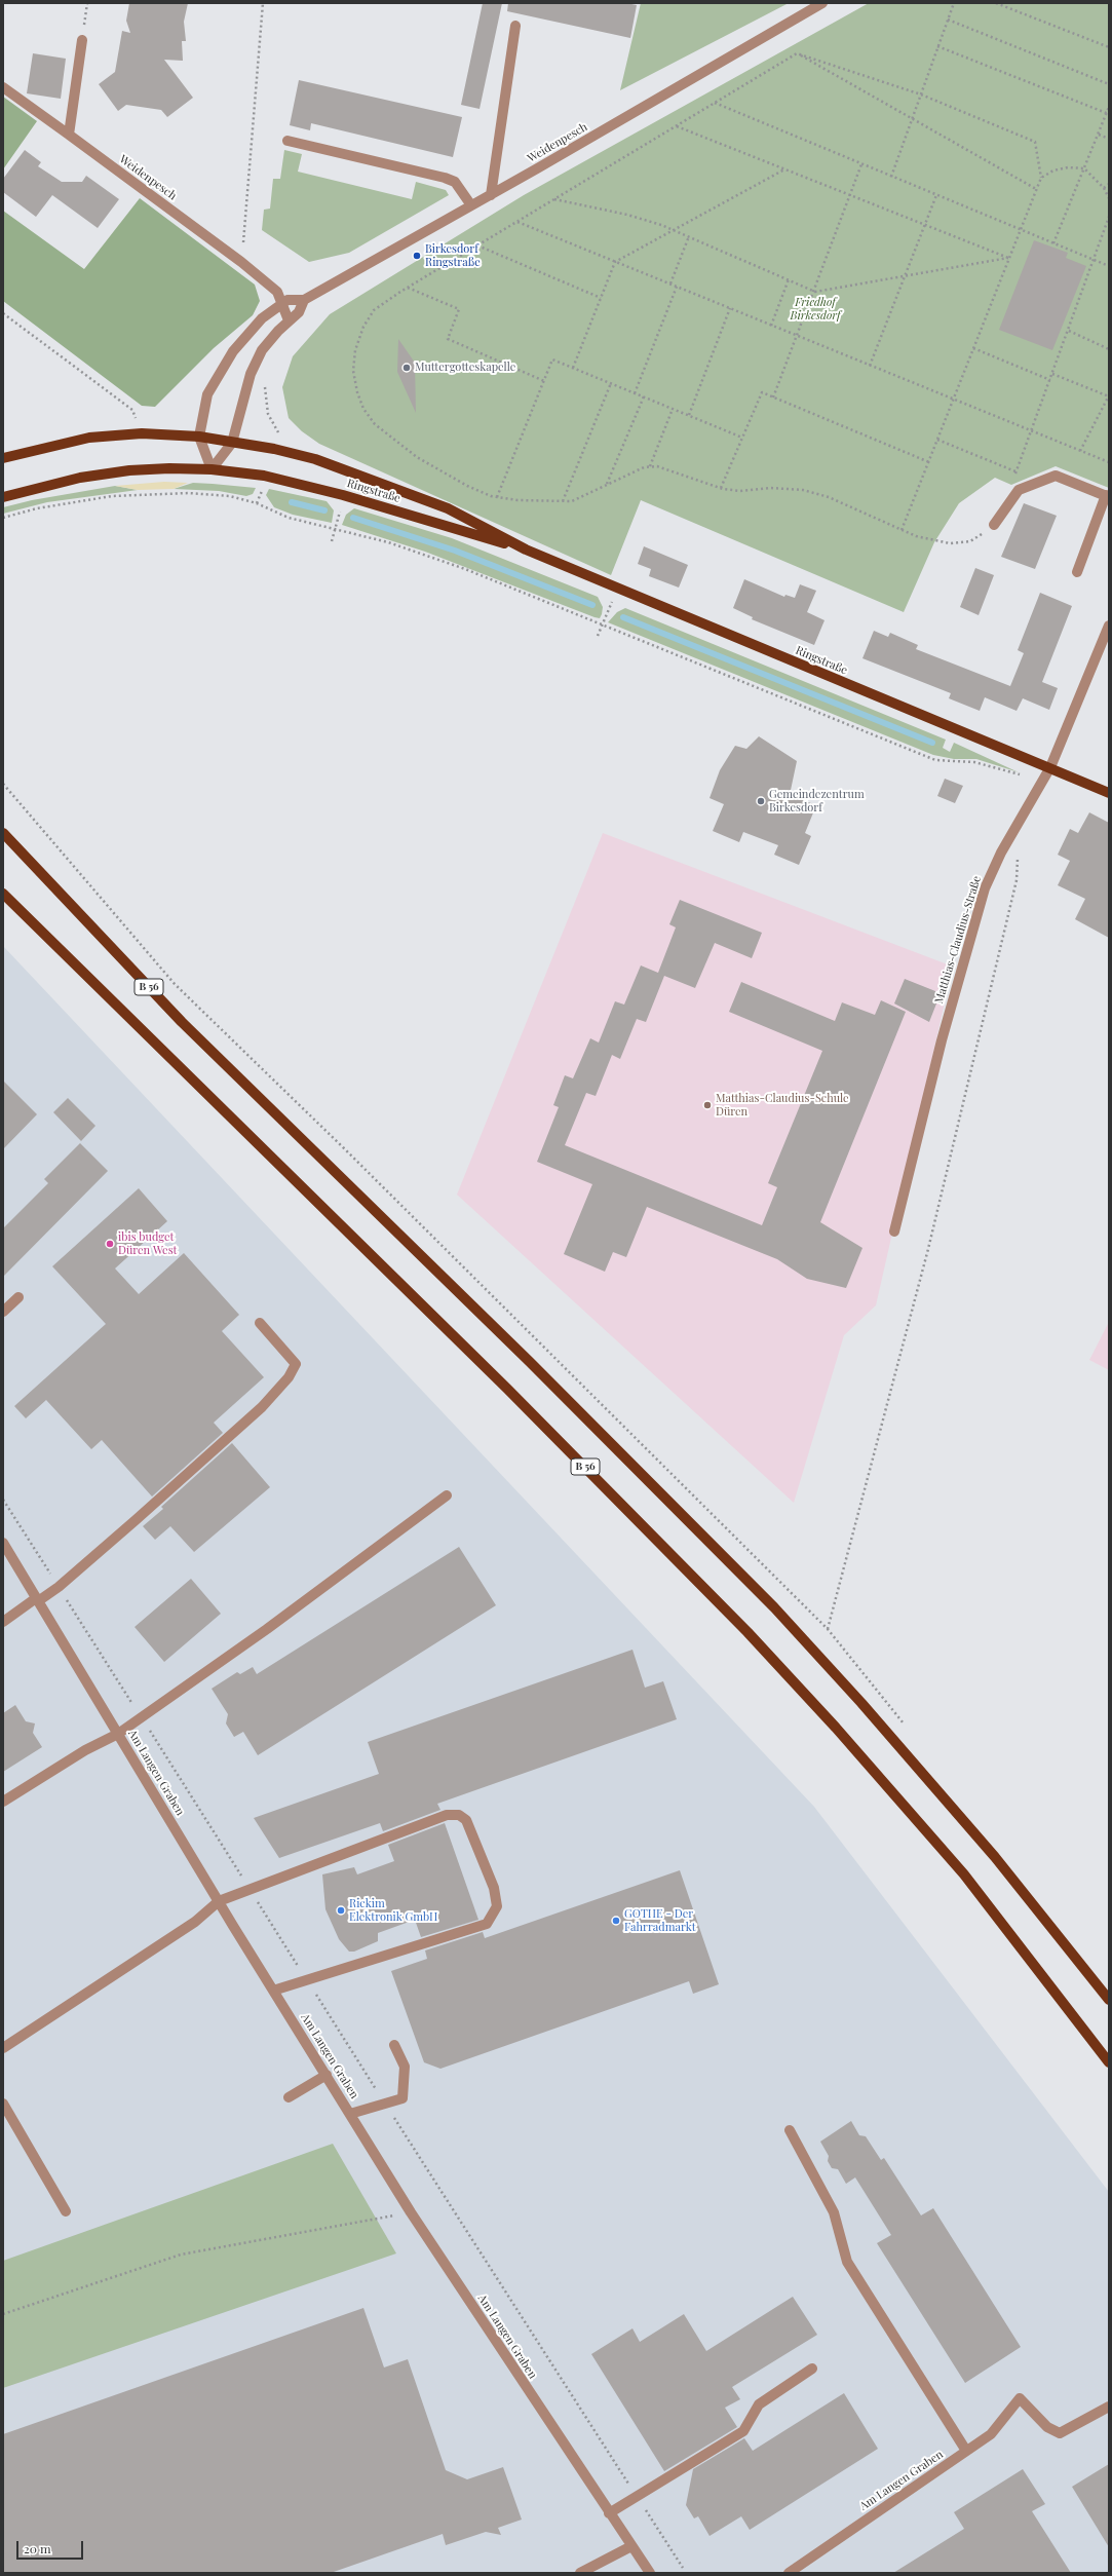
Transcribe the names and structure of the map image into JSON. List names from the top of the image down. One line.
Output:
{"streets":{"main road":["Ringstraße","B 56"],"street":["Weidenpesch","Matthias-Claudius-Straße","Am Langen Graben"]},"crossings":[["Weidenpesch","Ringstraße"],["Ringstraße","Matthias-Claudius-Straße"]],"parks":["Friedhof Birkesdorf"],"places":["Birkesdorf Ringstraße","Muttergotteskapelle","Gemeindezentrum Birkesdorf","Matthias-Claudius-Schule Düren","ibis budget Düren West","Rickim Elektronik GmbH","GOTHE - Der Fahrradmarkt"],"scale_bar":"20 m"}
